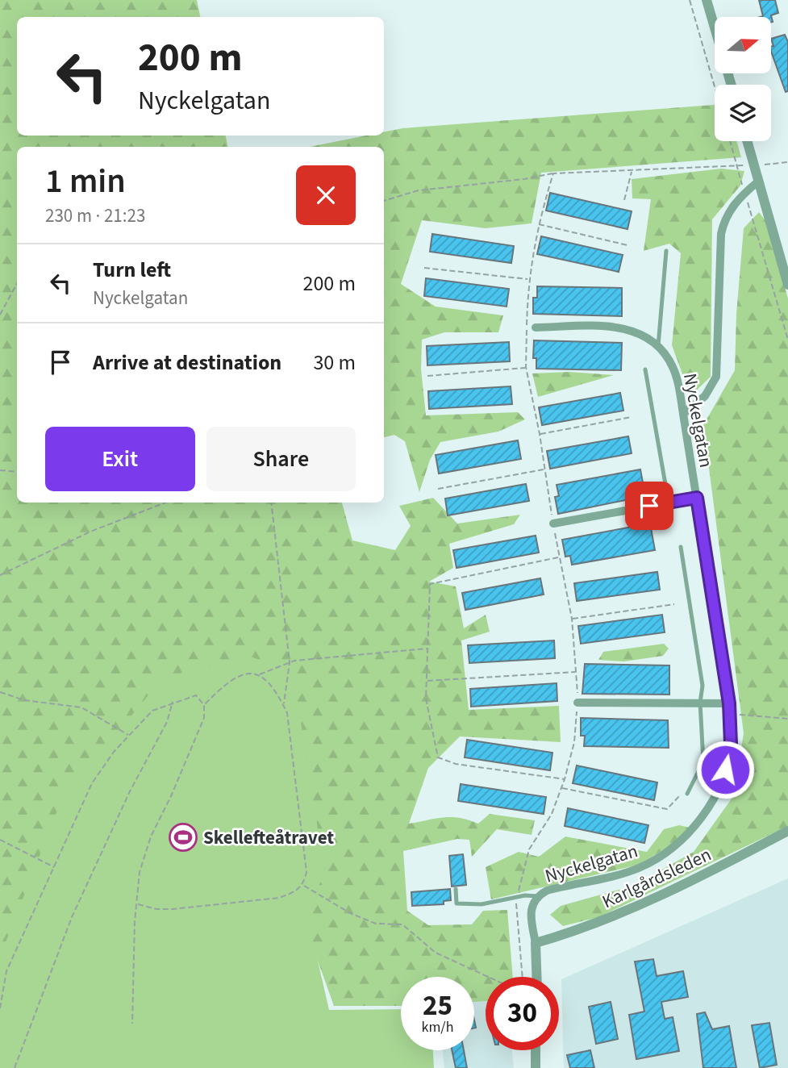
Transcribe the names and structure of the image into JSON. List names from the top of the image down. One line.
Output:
{"streets":{"street":["Nyckelgatan","Karlgårdsleden"]},"crossings":[["Nyckelgatan","Karlgårdsleden"]],"places":{"sports":["Skellefteåtravet"]},"north":"right","page":{"turn":["200 m","Nyckelgatan"],"heading":["1 min","230 m · 21:23"],"list":[{"name":"Turn left","note":"Nyckelgatan","value":"200 m"},{"name":"Arrive at destination","value":"30 m"}],"buttons":["Exit","Share"],"speed":"25 km/h","limit":"30"}}
